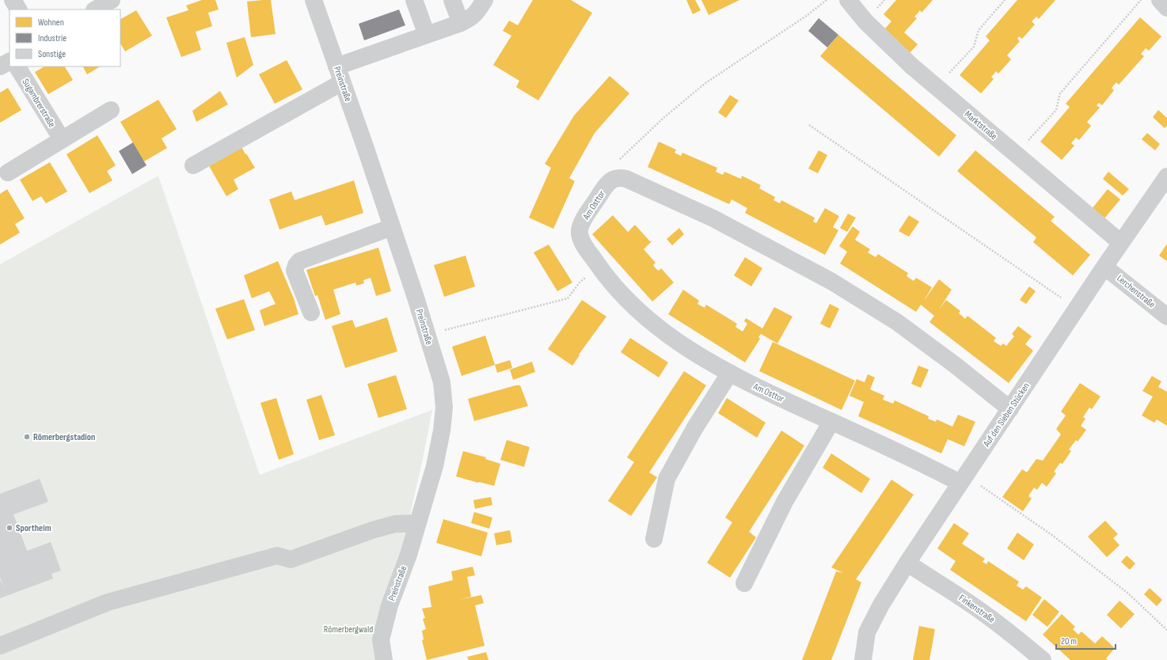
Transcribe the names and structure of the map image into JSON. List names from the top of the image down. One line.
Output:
{"streets":{"street":["Preinstraße","Sugambrerstraße","Marktstraße","Am Osttor","Lerchenstraße","Auf den Sieben Stücken","Finkenstraße"]},"crossings":[["Marktstraße","Auf den Sieben Stücken"],["Am Osttor","Auf den Sieben Stücken"],["Lerchenstraße","Auf den Sieben Stücken"],["Auf den Sieben Stücken","Finkenstraße"]],"parks":["Römerbergwald"],"places":["Römerbergstadion","Sportheim"],"legend":["Wohnen","Industrie","Sonstige"],"scale_bar":"20 m"}
